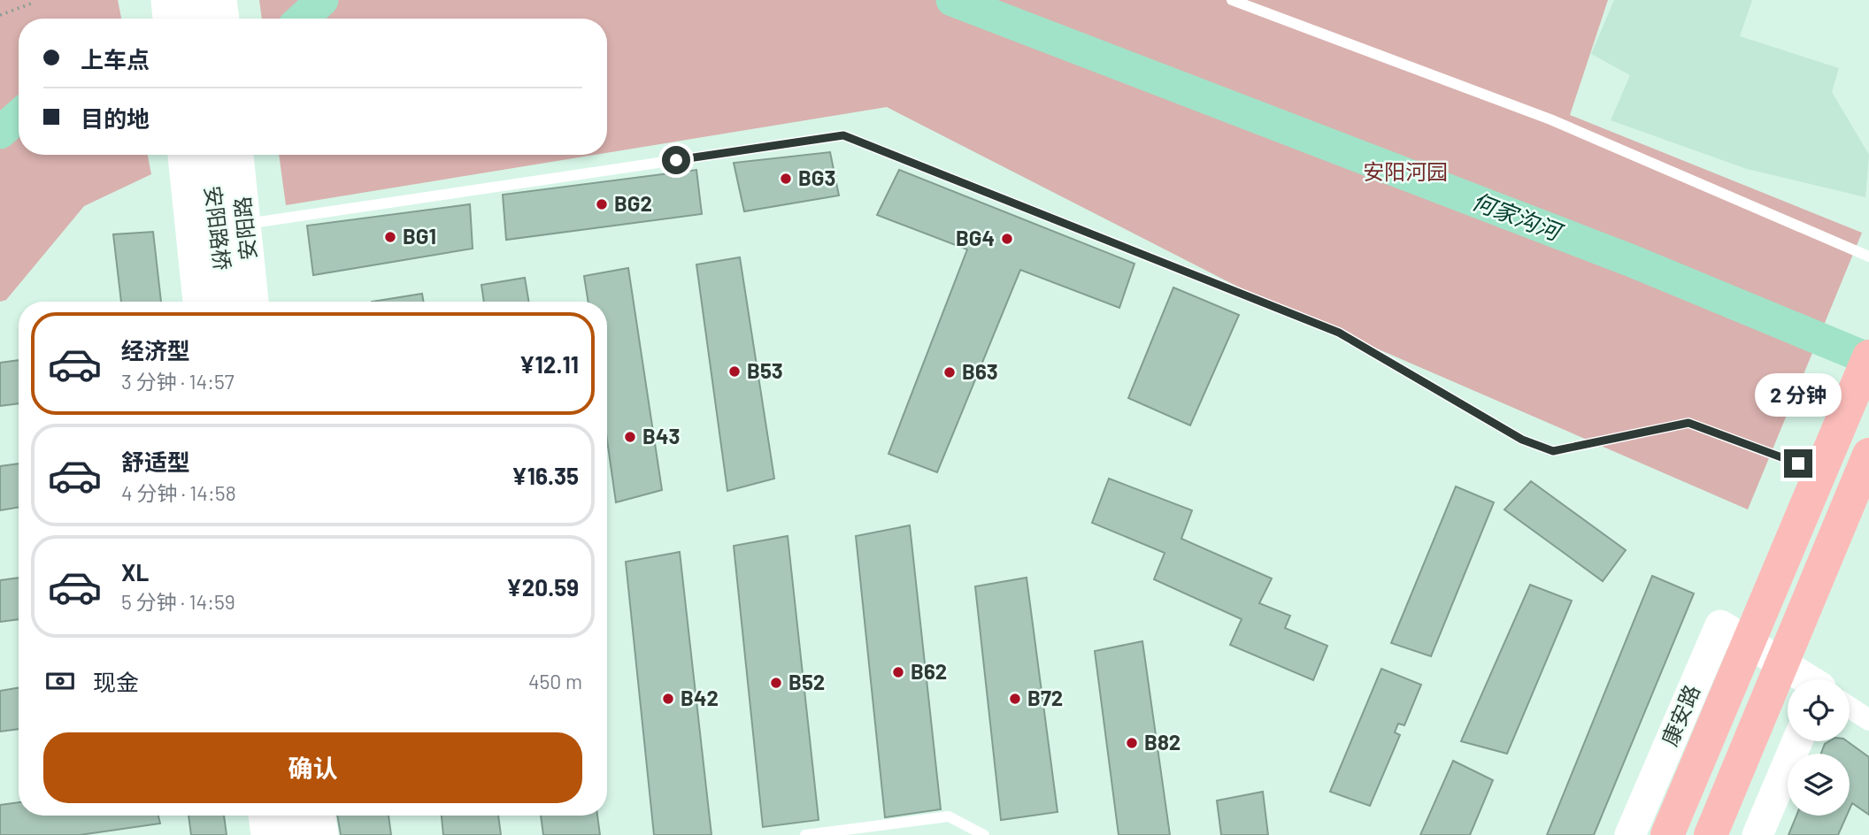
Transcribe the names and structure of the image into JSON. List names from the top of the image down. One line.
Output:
{"streets":{"main road":["安阳路桥","安阳路","康安路"]},"water":["何家沟河"],"parks":["安阳河园"],"places":["BG3","BG2","BG1","BG4","B53","B63","B43","B62","B52","B42","B72","B82"],"page":{"banner":["上车点","目的地"],"list":[{"name":"经济型","note":"3 分钟 · 14:57","value":"¥12.11"},{"name":"舒适型","note":"4 分钟 · 14:58","value":"¥16.35"},{"name":"XL","note":"5 分钟 · 14:59","value":"¥20.59"}],"bubble":"2 分钟","pay":["现金","450 m"],"buttons":"确认"}}
